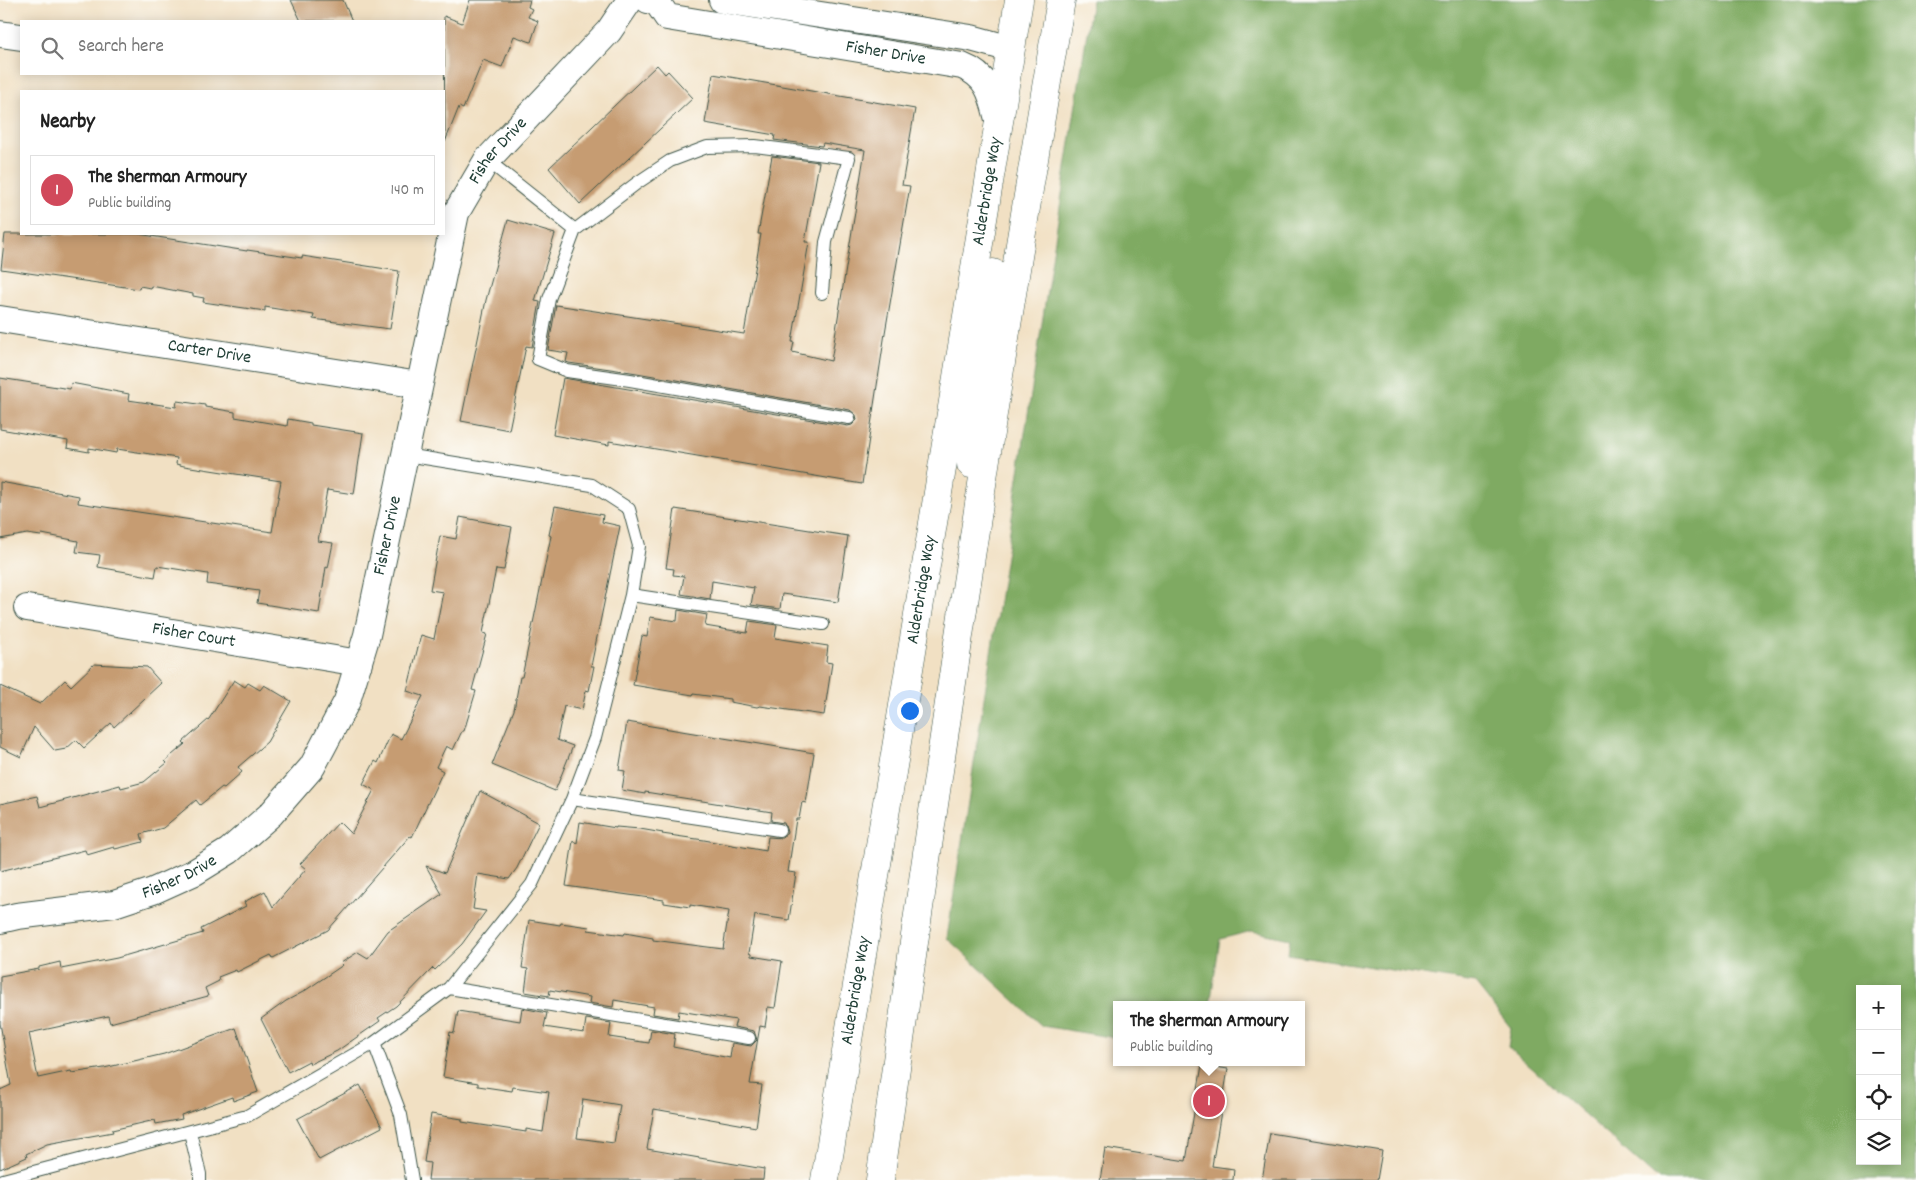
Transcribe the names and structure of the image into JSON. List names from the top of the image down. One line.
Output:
{"streets":{"main road":["Alderbridge Way"],"street":["Fisher Drive","Carter Drive","Fisher Court"]},"crossings":[["Fisher Drive","Alderbridge Way"],["Fisher Drive","Carter Drive"],["Fisher Drive","Fisher Court"]],"page":{"search":"Search here","heading":"Nearby","list":[{"mark":"1","name":"The Sherman Armoury","note":"Public building","value":"140 m"}],"map_buttons":["+","−"],"popup":["The Sherman Armoury","Public building"],"pins":"1"}}
